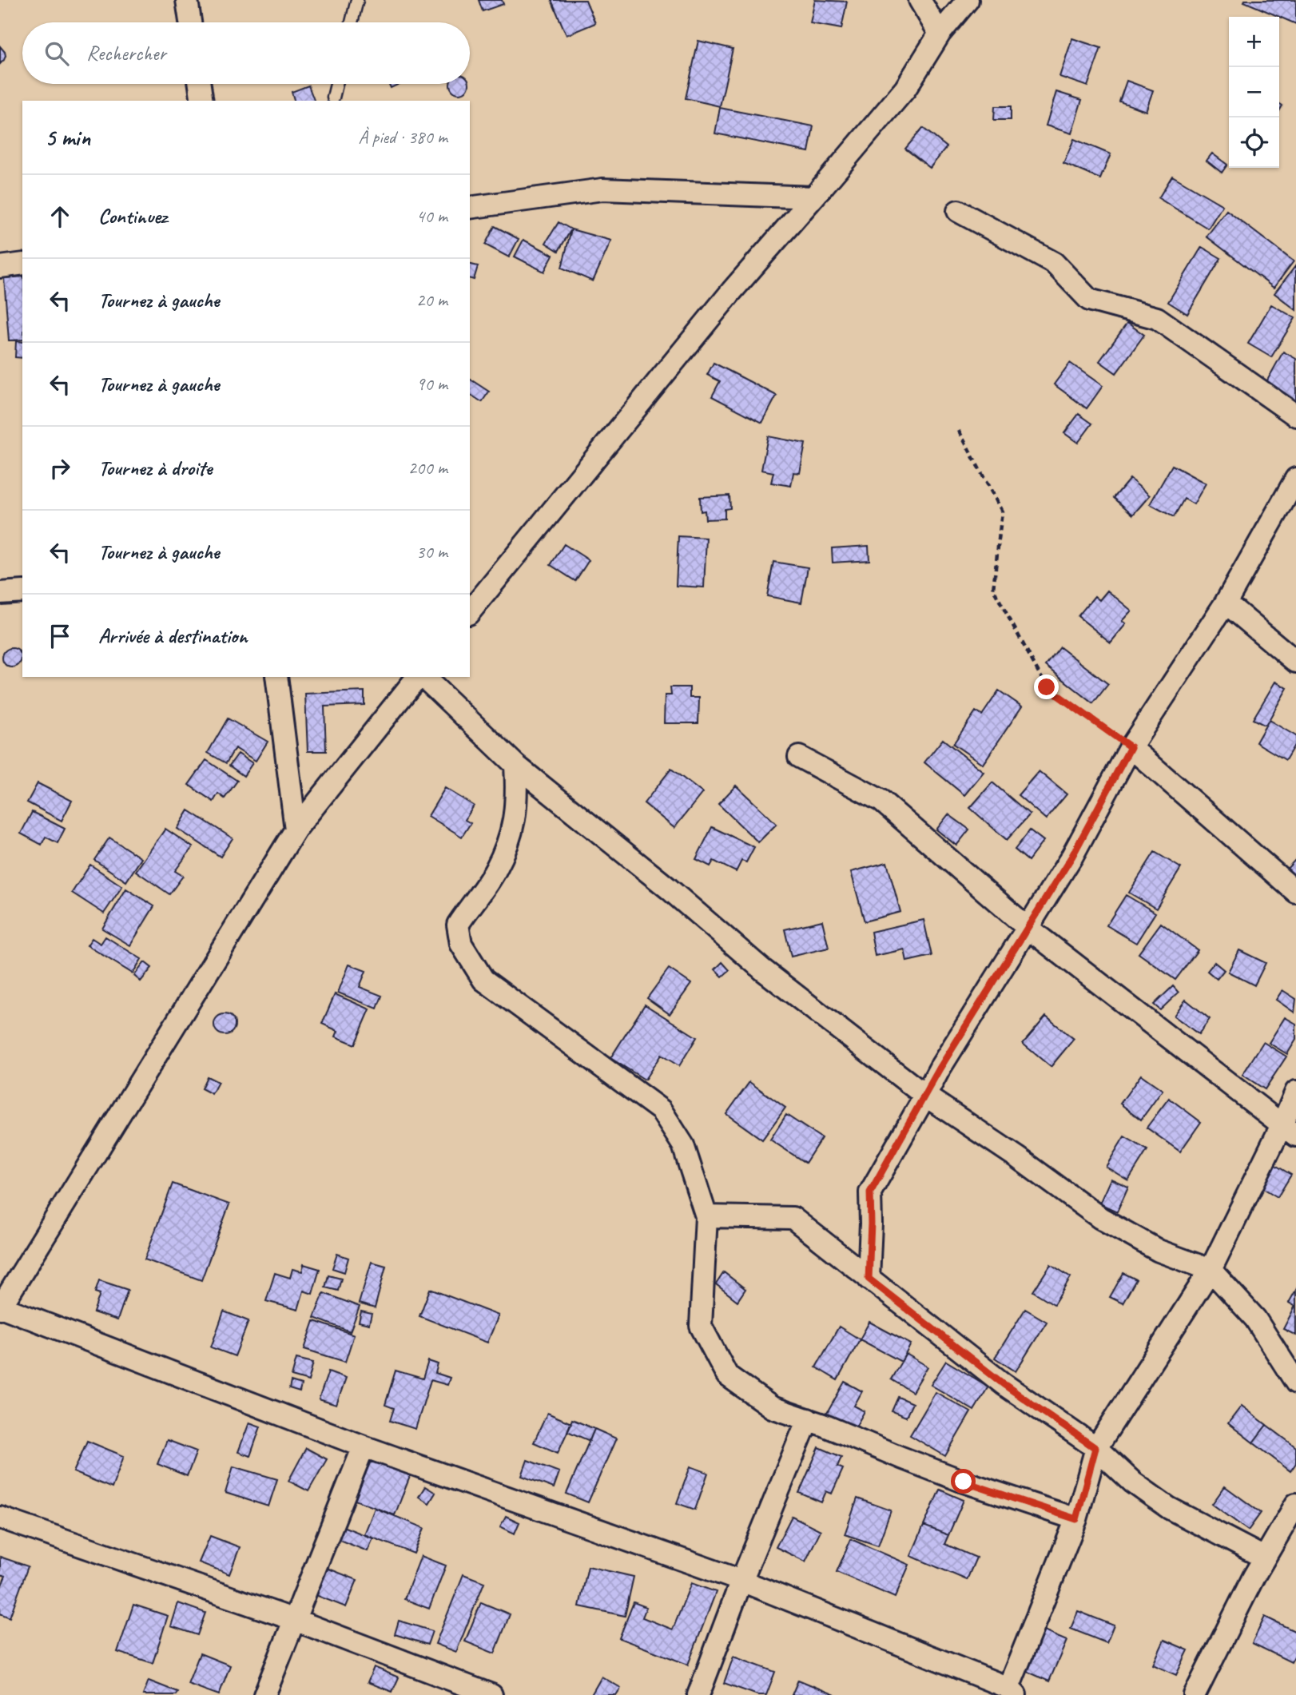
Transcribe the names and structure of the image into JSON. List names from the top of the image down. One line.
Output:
{"page":{"map_buttons":["+","−"],"search":"Rechercher","heading":["5 min","À pied · 380 m"],"list":[["Continuez","40 m"],["Tournez à gauche","20 m"],["Tournez à gauche","90 m"],["Tournez à droite","200 m"],["Tournez à gauche","30 m"],"Arrivée à destination"]}}
